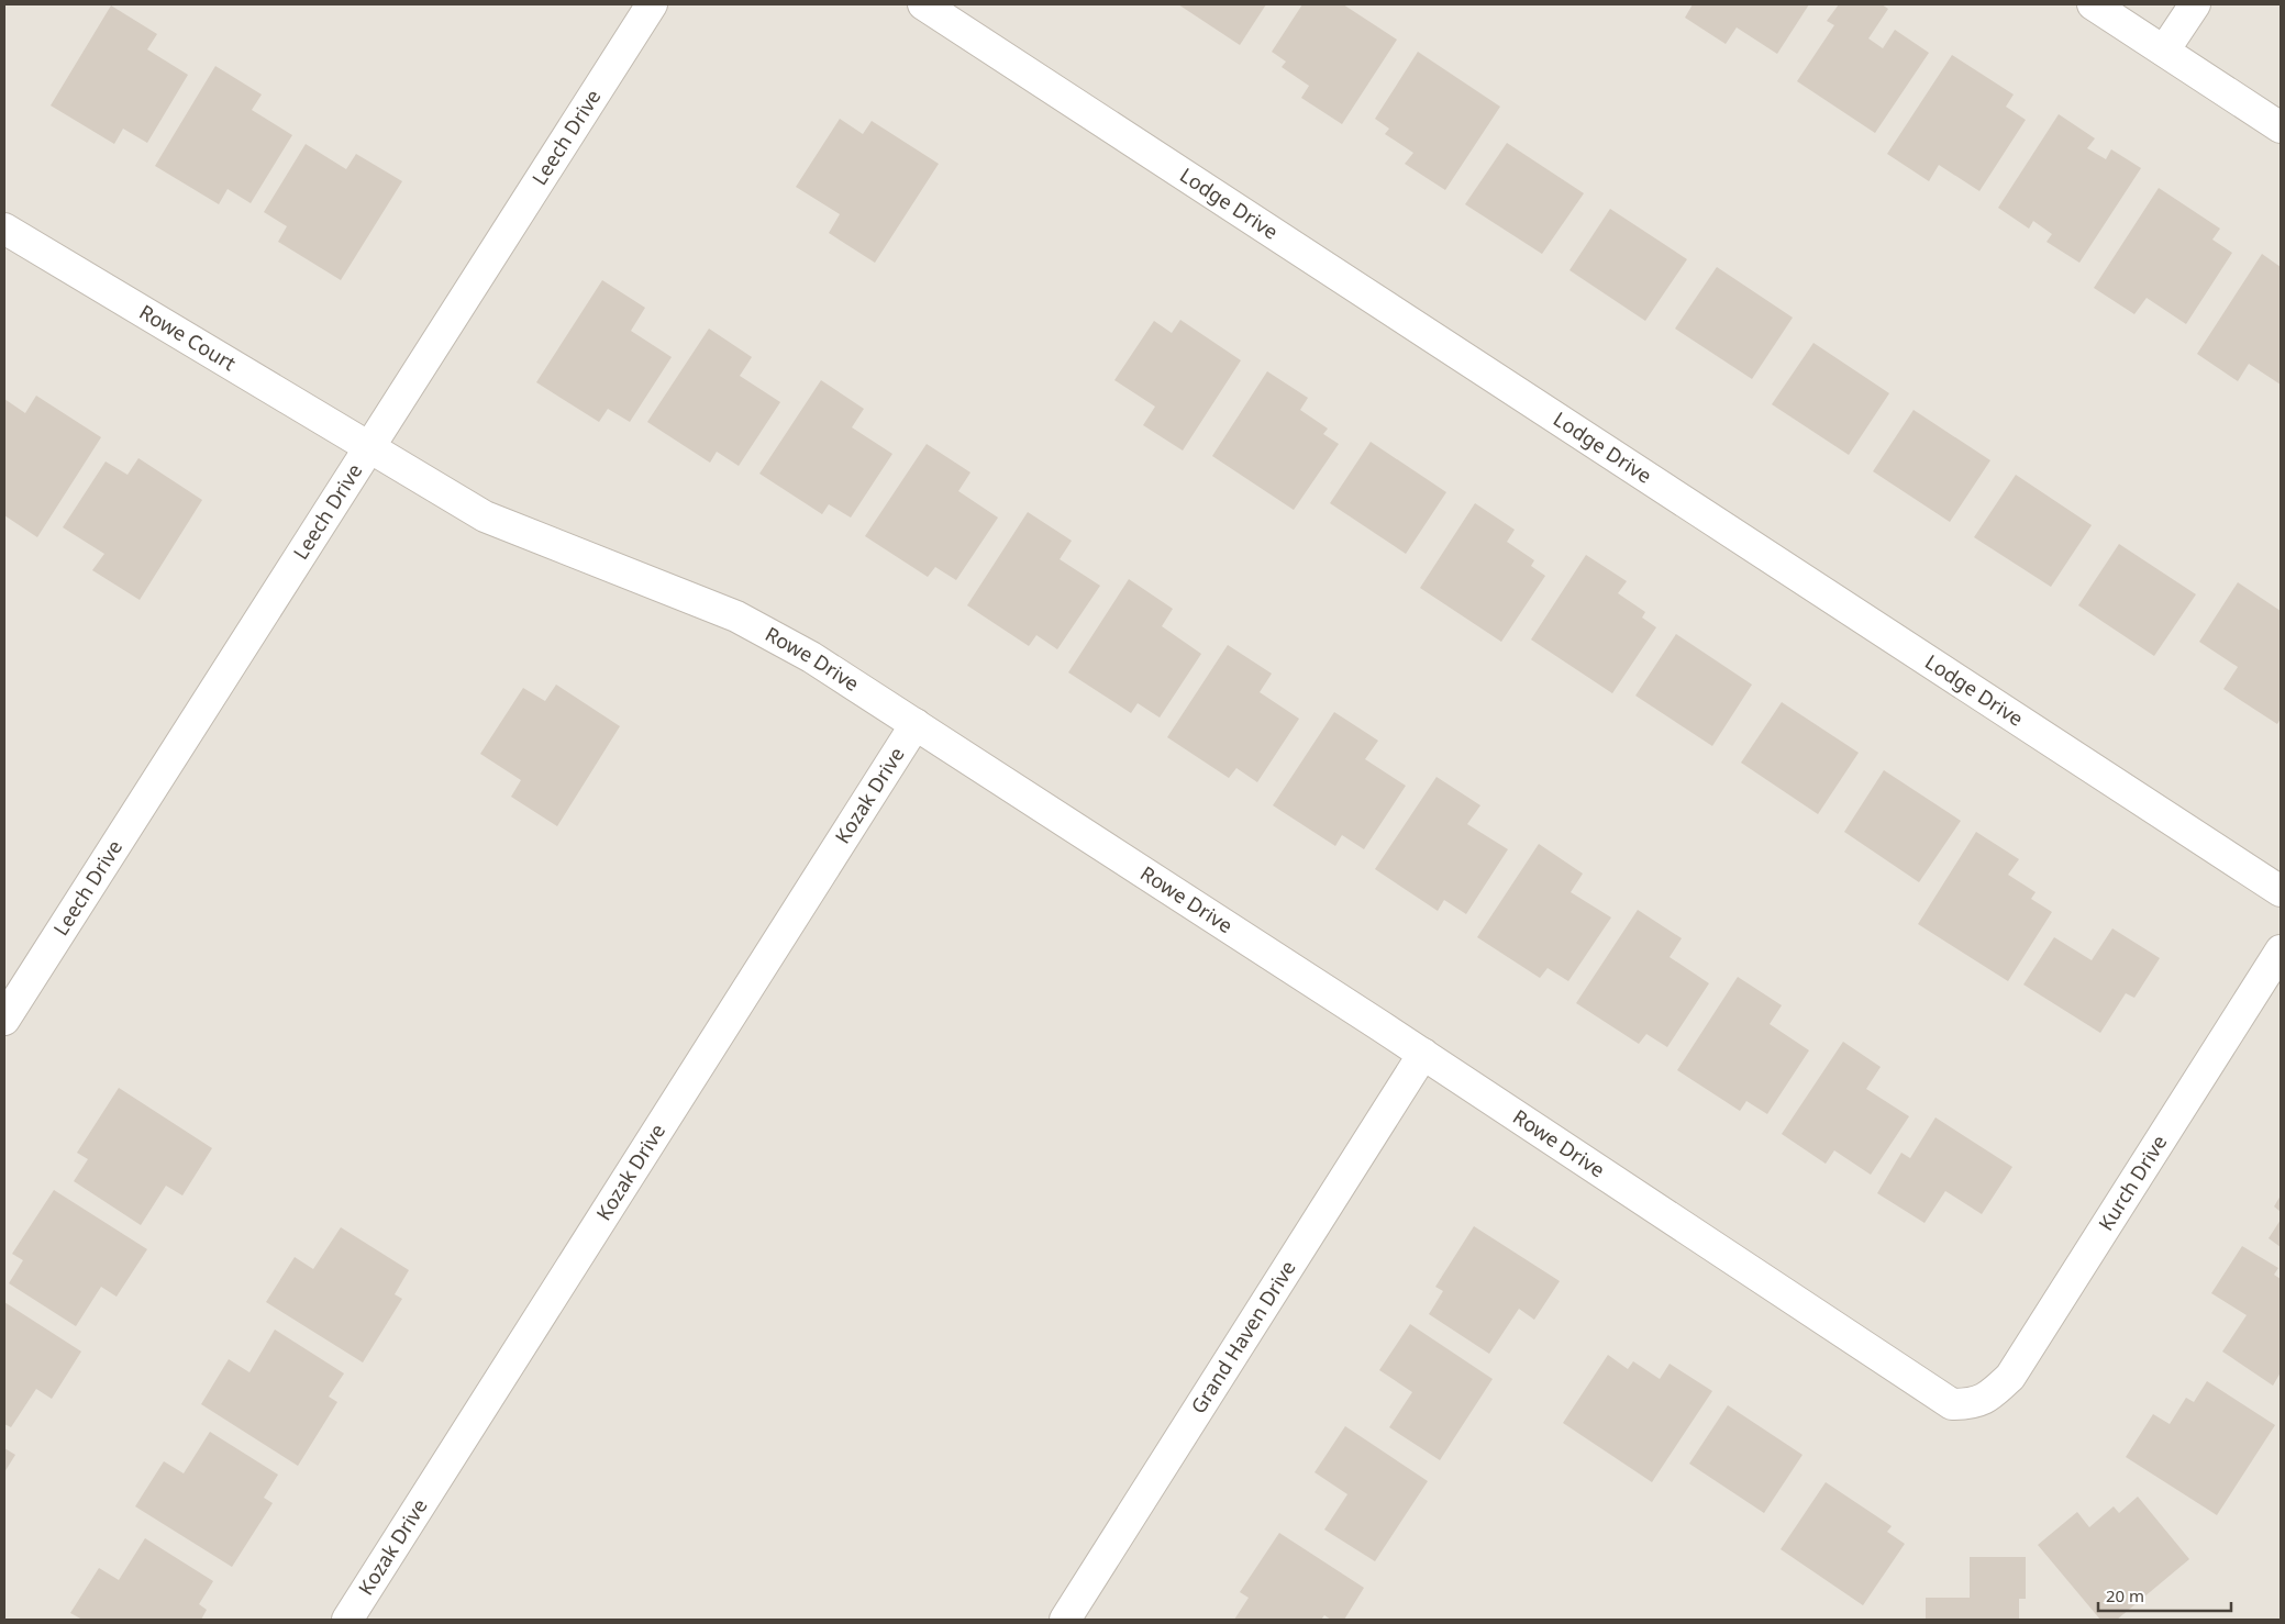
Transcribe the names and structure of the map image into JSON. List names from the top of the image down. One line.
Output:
{"streets":{"street":["Leech Drive","Lodge Drive","Rowe Court","Rowe Drive","Kozak Drive","Kurch Drive","Grand Haven Drive"]},"crossings":[["Leech Drive","Rowe Court"],["Leech Drive","Rowe Drive"],["Rowe Court","Rowe Drive"],["Rowe Drive","Kozak Drive"],["Rowe Drive","Kurch Drive"],["Rowe Drive","Grand Haven Drive"]],"scale_bar":"20 m"}
